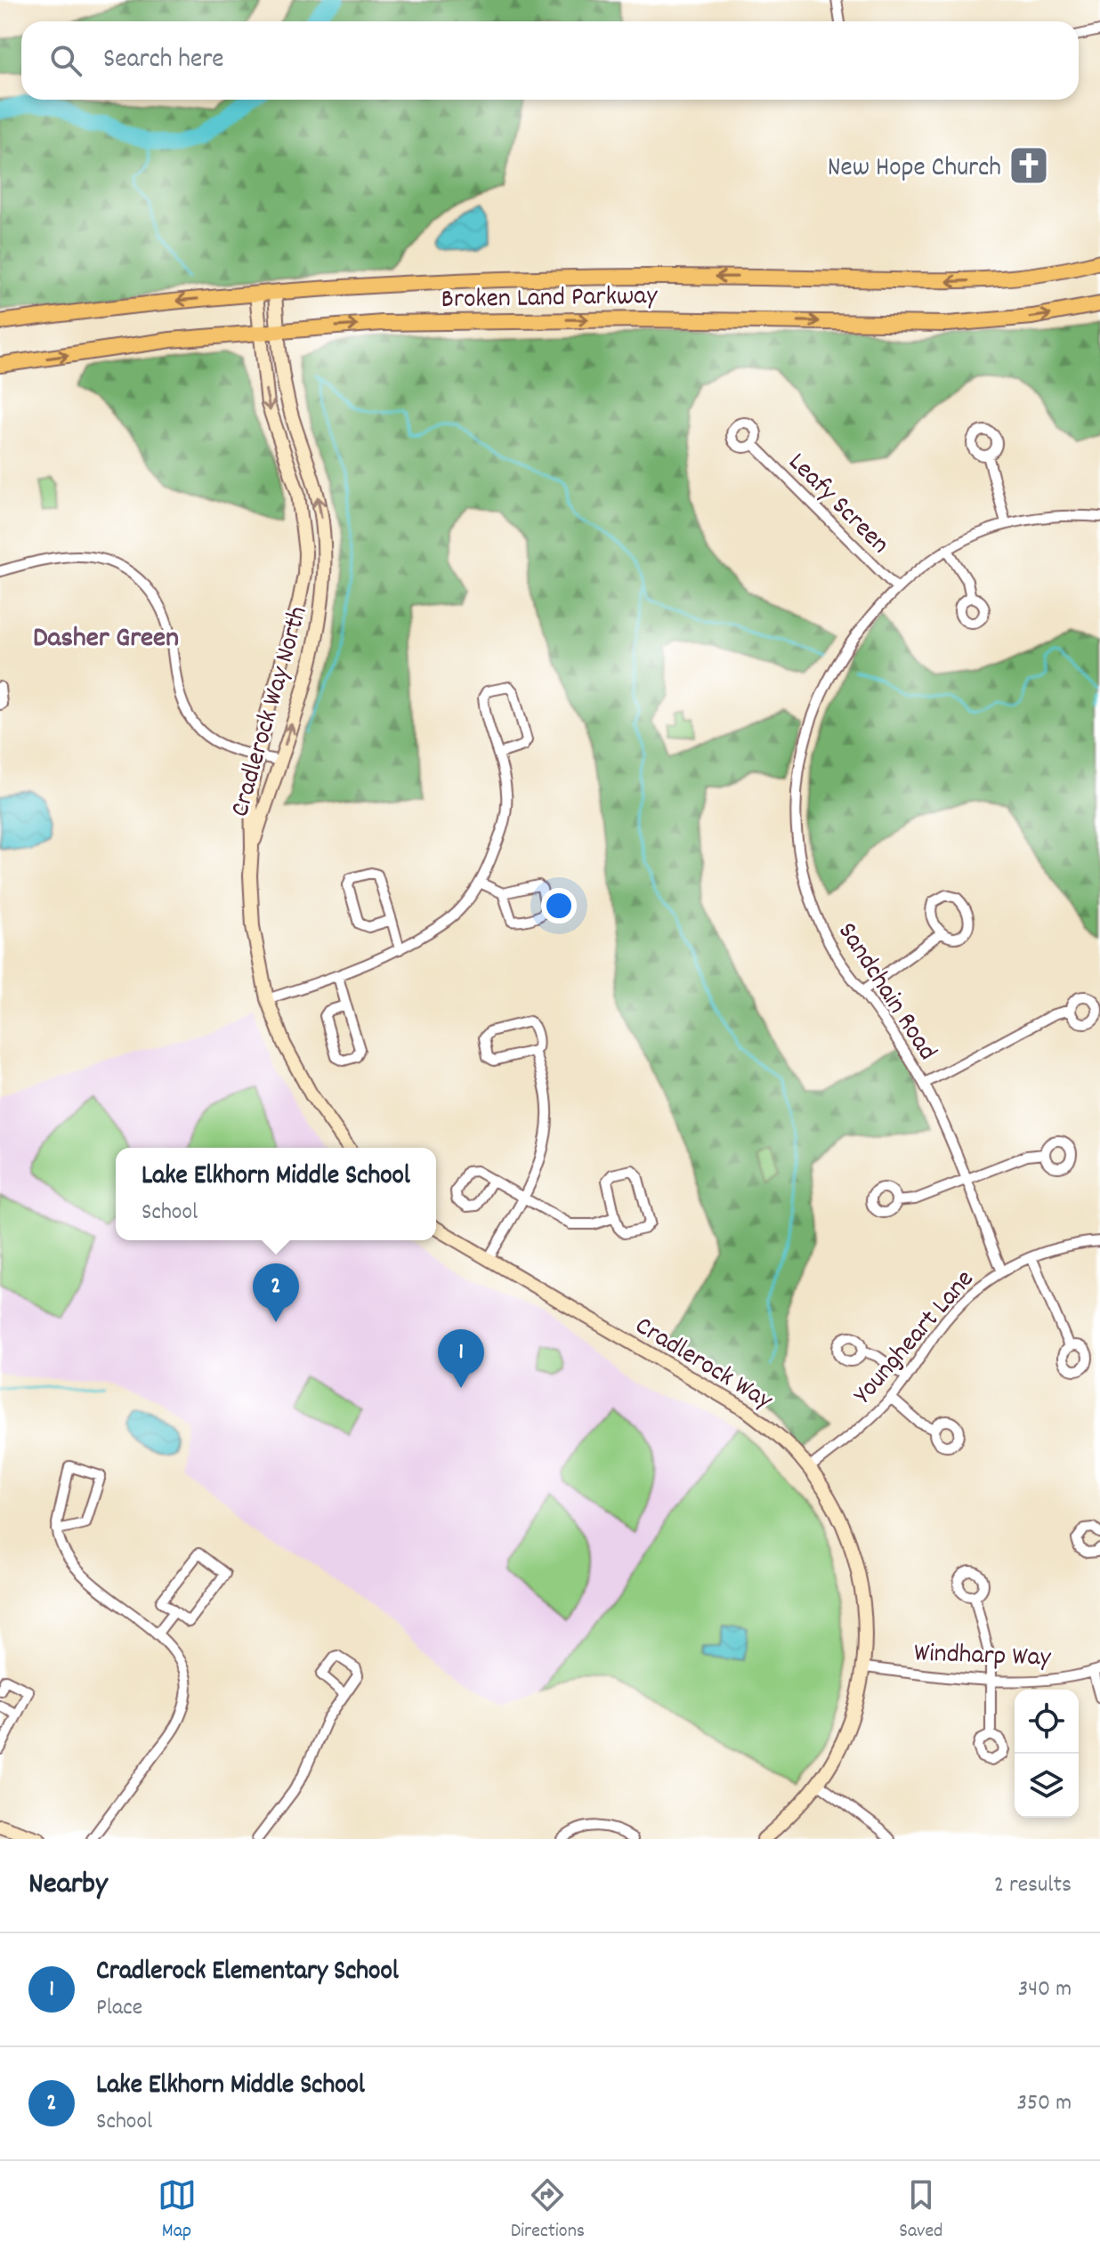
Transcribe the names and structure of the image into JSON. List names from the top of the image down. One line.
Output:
{"streets":{"main road":["Broken Land Parkway"],"street":["Leafy Screen","Cradlerock Way North","Sandchain Road","Youngheart Lane","Cradlerock Way","Windharp Way"]},"crossings":[["Broken Land Parkway","Cradlerock Way North"],["Leafy Screen","Sandchain Road"],["Sandchain Road","Youngheart Lane"],["Youngheart Lane","Cradlerock Way"],["Cradlerock Way","Windharp Way"]],"districts":["Dasher Green"],"places":{"church":["New Hope Church"]},"page":{"search":"Search here","popup":["Lake Elkhorn Middle School","School"],"pins":["2","1"],"heading":["Nearby","2 results"],"list":[{"mark":"1","name":"Cradlerock Elementary School","note":"Place","value":"340 m"},{"mark":"2","name":"Lake Elkhorn Middle School","note":"School","value":"350 m"}],"nav":["Map","Directions","Saved"]}}
